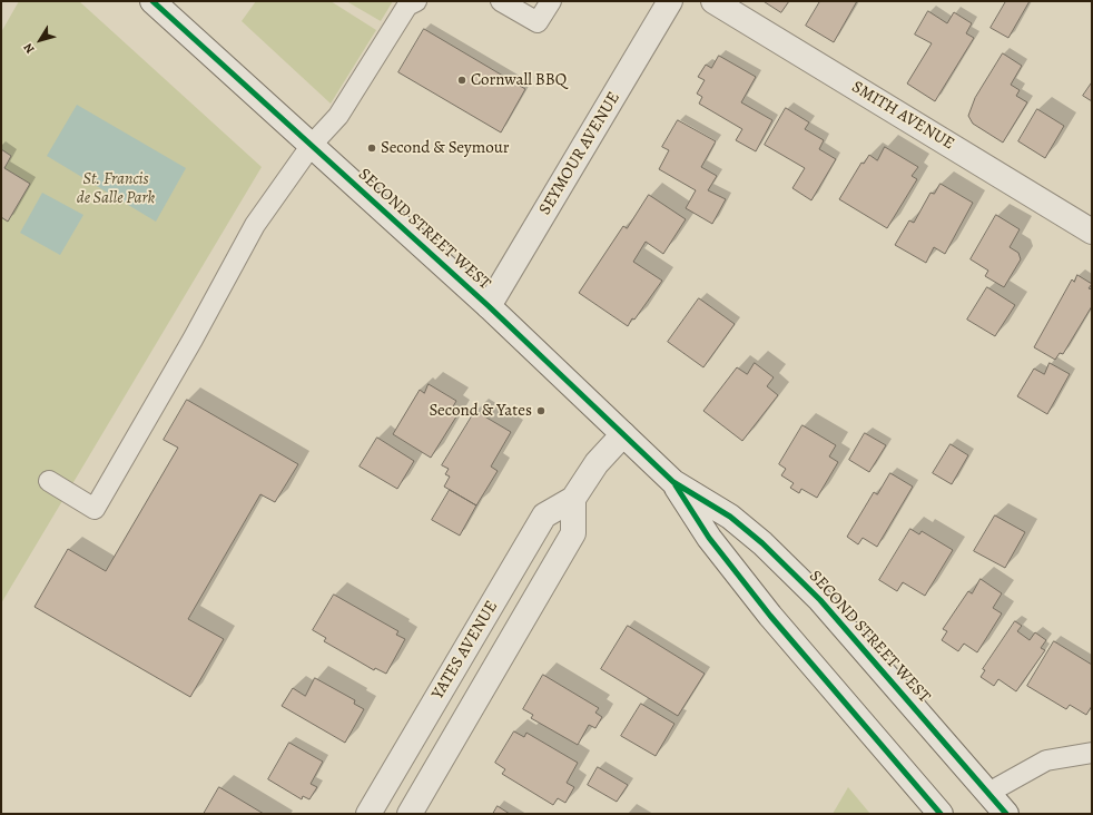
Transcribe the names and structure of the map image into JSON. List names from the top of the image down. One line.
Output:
{"streets":{"street":["SMITH AVENUE","SEYMOUR AVENUE","SECOND STREET WEST","YATES AVENUE"]},"crossings":[["SEYMOUR AVENUE","SECOND STREET WEST"],["SECOND STREET WEST","YATES AVENUE"]],"parks":["St. Francis de Salle Park"],"places":["Cornwall BBQ","Second & Seymour","Second & Yates"],"north":"bottom left"}
